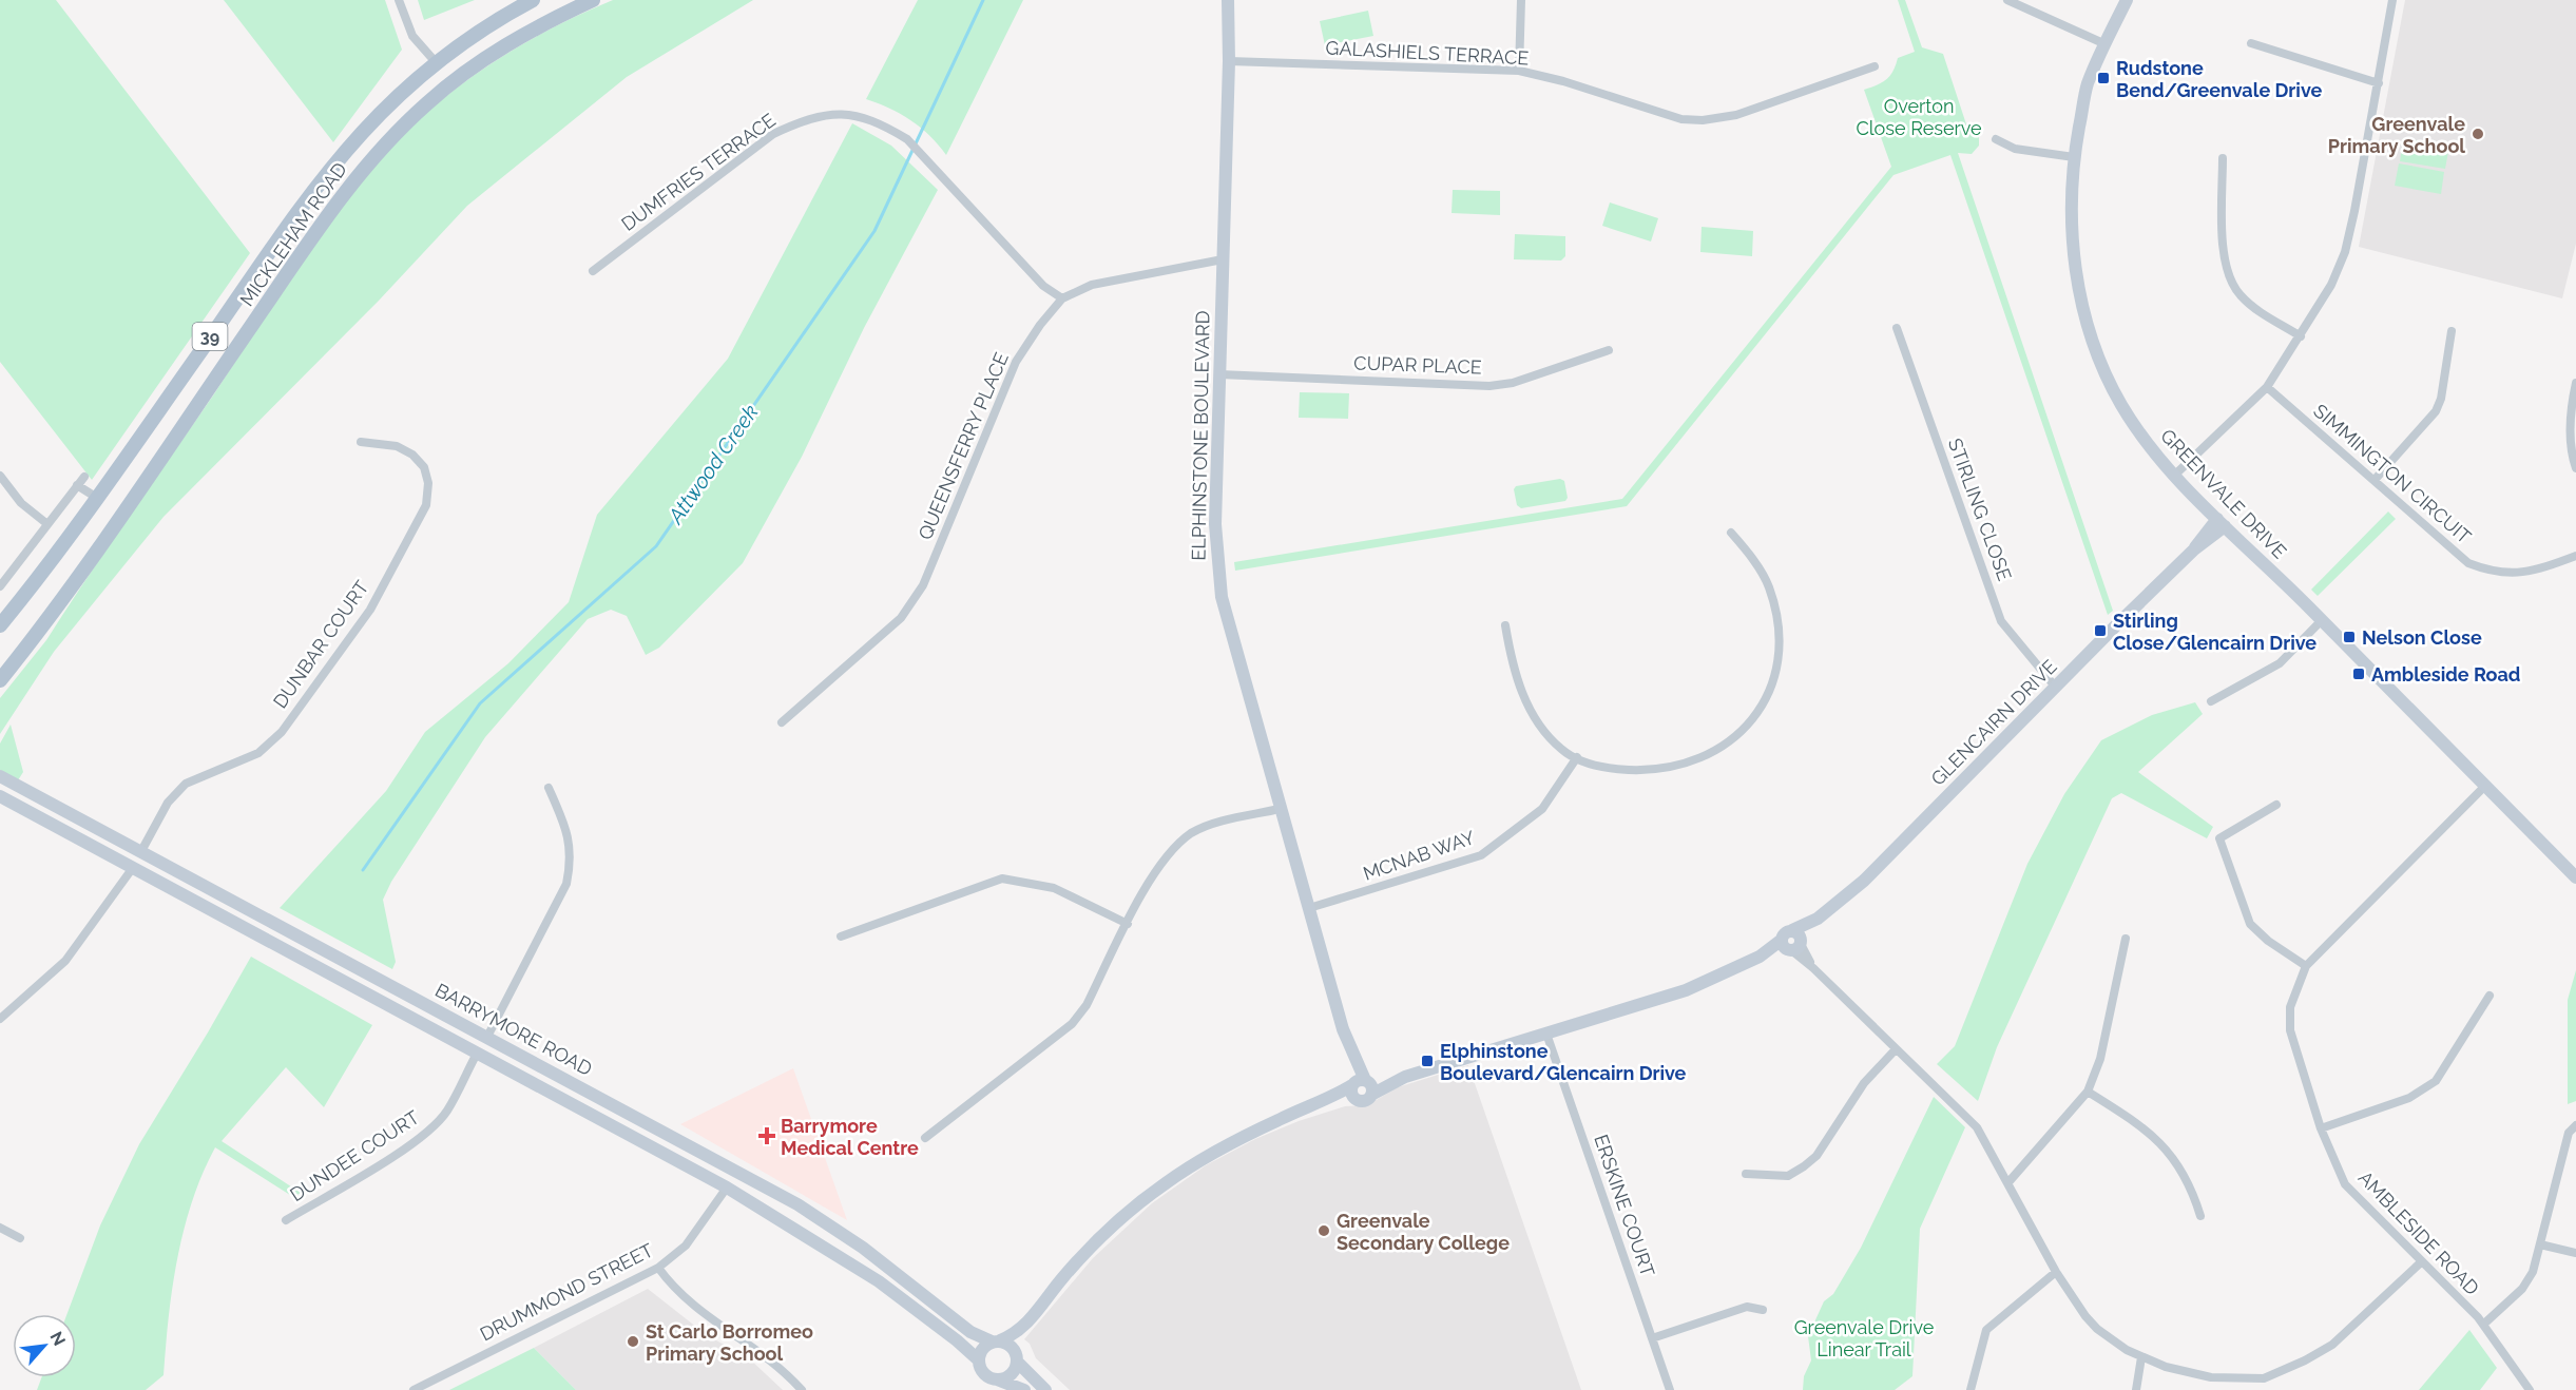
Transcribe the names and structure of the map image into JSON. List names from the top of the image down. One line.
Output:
{"streets":{"main road":["MICKLEHAM ROAD","39"],"street":["GALASHIELS TERRACE","DUMFRIES TERRACE","CUPAR PLACE","ELPHINSTONE BOULEVARD","QUEENSFERRY PLACE","SIMMINGTON CIRCUIT","GREENVALE DRIVE","STIRLING CLOSE","DUNBAR COURT","GLENCAIRN DRIVE","MCNAB WAY","BARRYMORE ROAD","DUNDEE COURT","ERSKINE COURT","AMBLESIDE ROAD","DRUMMOND STREET"]},"crossings":[["GALASHIELS TERRACE","ELPHINSTONE BOULEVARD"],["DUMFRIES TERRACE","QUEENSFERRY PLACE"],["CUPAR PLACE","ELPHINSTONE BOULEVARD"],["ELPHINSTONE BOULEVARD","QUEENSFERRY PLACE"],["ELPHINSTONE BOULEVARD","GLENCAIRN DRIVE"],["ELPHINSTONE BOULEVARD","MCNAB WAY"],["GREENVALE DRIVE","GLENCAIRN DRIVE"],["GREENVALE DRIVE","AMBLESIDE ROAD"],["STIRLING CLOSE","GLENCAIRN DRIVE"],["DUNBAR COURT","BARRYMORE ROAD"],["GLENCAIRN DRIVE","BARRYMORE ROAD"],["GLENCAIRN DRIVE","ERSKINE COURT"],["BARRYMORE ROAD","DUNDEE COURT"],["BARRYMORE ROAD","DRUMMOND STREET"]],"water":["Attwood Creek"],"parks":["Overton Close Reserve","Greenvale Drive Linear Trail"],"places":{"transit":["Rudstone Bend/Greenvale Drive","Stirling Close/Glencairn Drive","Nelson Close","Ambleside Road","Elphinstone Boulevard/Glencairn Drive"],"other":["Greenvale Primary School","Greenvale Secondary College","St Carlo Borromeo Primary School"],"health":["Barrymore Medical Centre"]},"north":"top right"}
